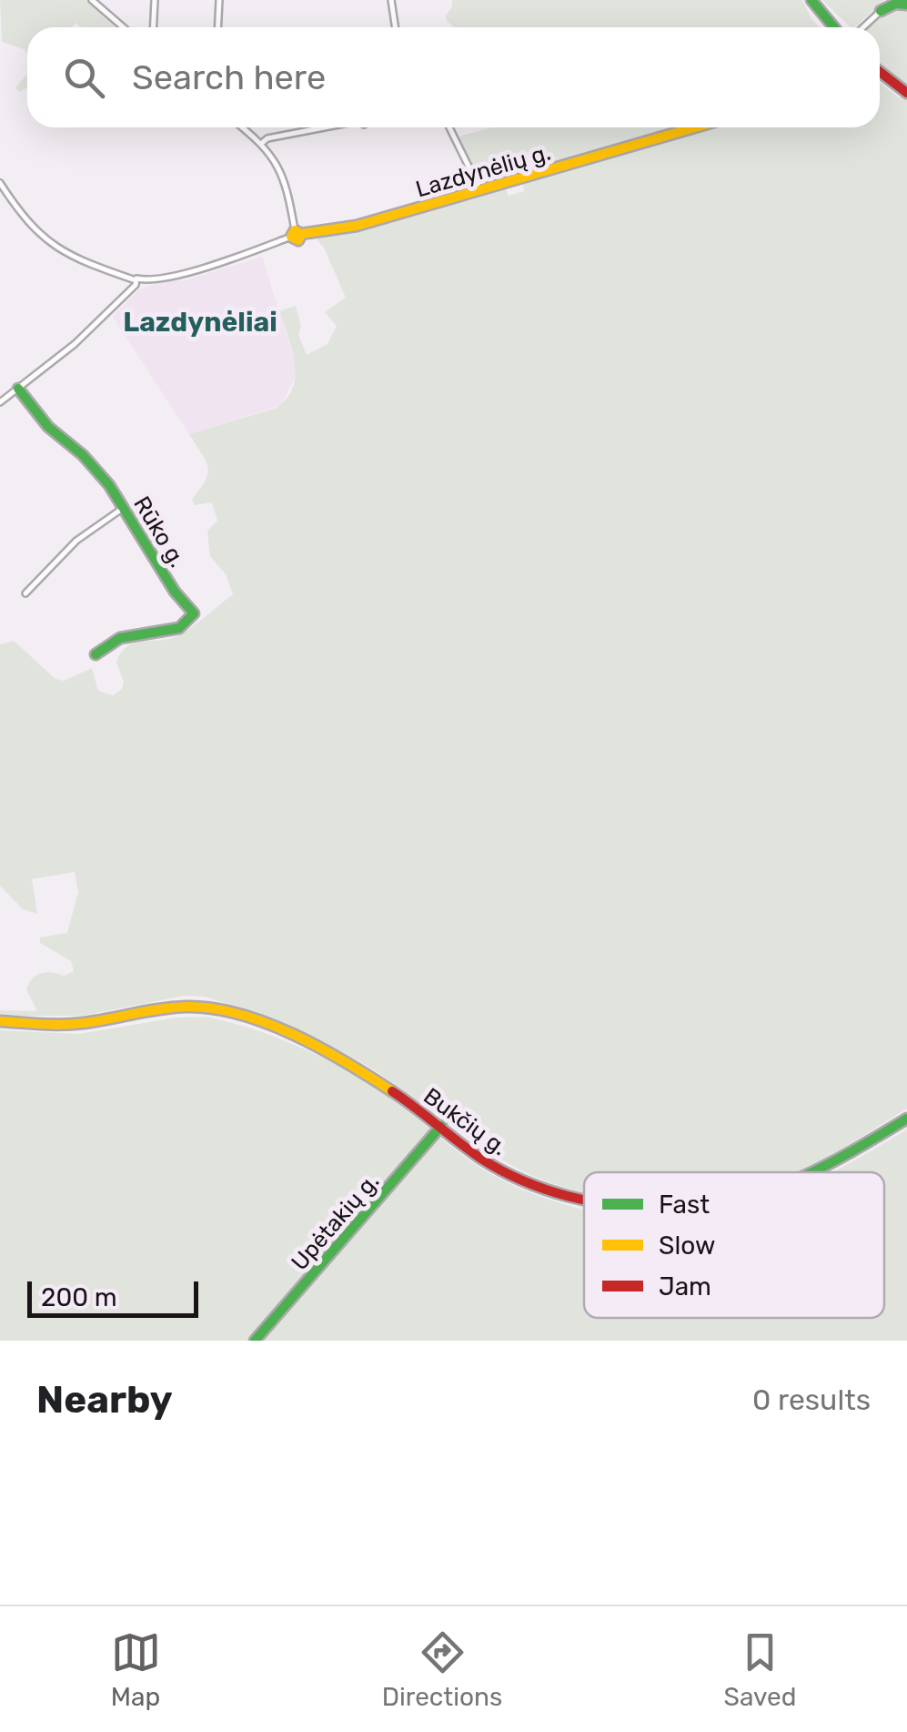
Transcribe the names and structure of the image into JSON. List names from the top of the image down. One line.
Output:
{"streets":{"main road":["Lazdynėlių g.","Rūko g.","Bukčių g.","Upėtakių g."]},"crossings":[["Lazdynėlių g.","Rūko g."],["Bukčių g.","Upėtakių g."]],"districts":["Lazdynėliai"],"legend":["Fast","Slow","Jam"],"scale_bar":"200 m","page":{"search":"Search here","scale":"200 m","heading":["Nearby","0 results"],"nav":["Map","Directions","Saved"]}}
